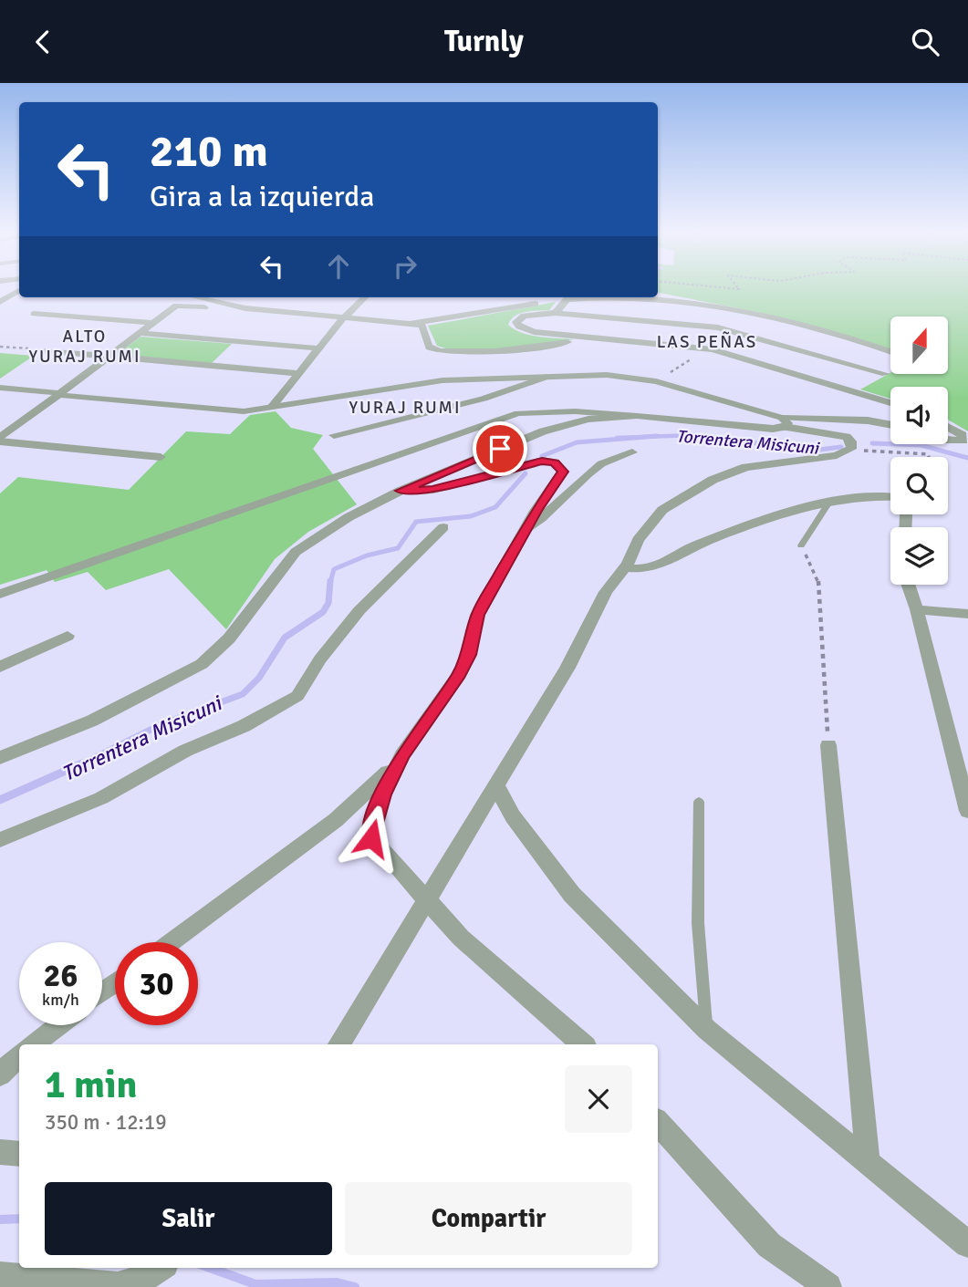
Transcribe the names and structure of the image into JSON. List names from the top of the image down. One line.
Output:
{"districts":["ALTO YURAJ RUMI","LAS PEÑAS","YURAJ RUMI"],"water":["Torrentera Misicuni"],"north":"top","page":{"header":"Turnly","turn":["210 m","Gira a la izquierda"],"speed":"26 km/h","limit":"30","heading":["1 min","350 m · 12:19"],"buttons":["Salir","Compartir"]}}
